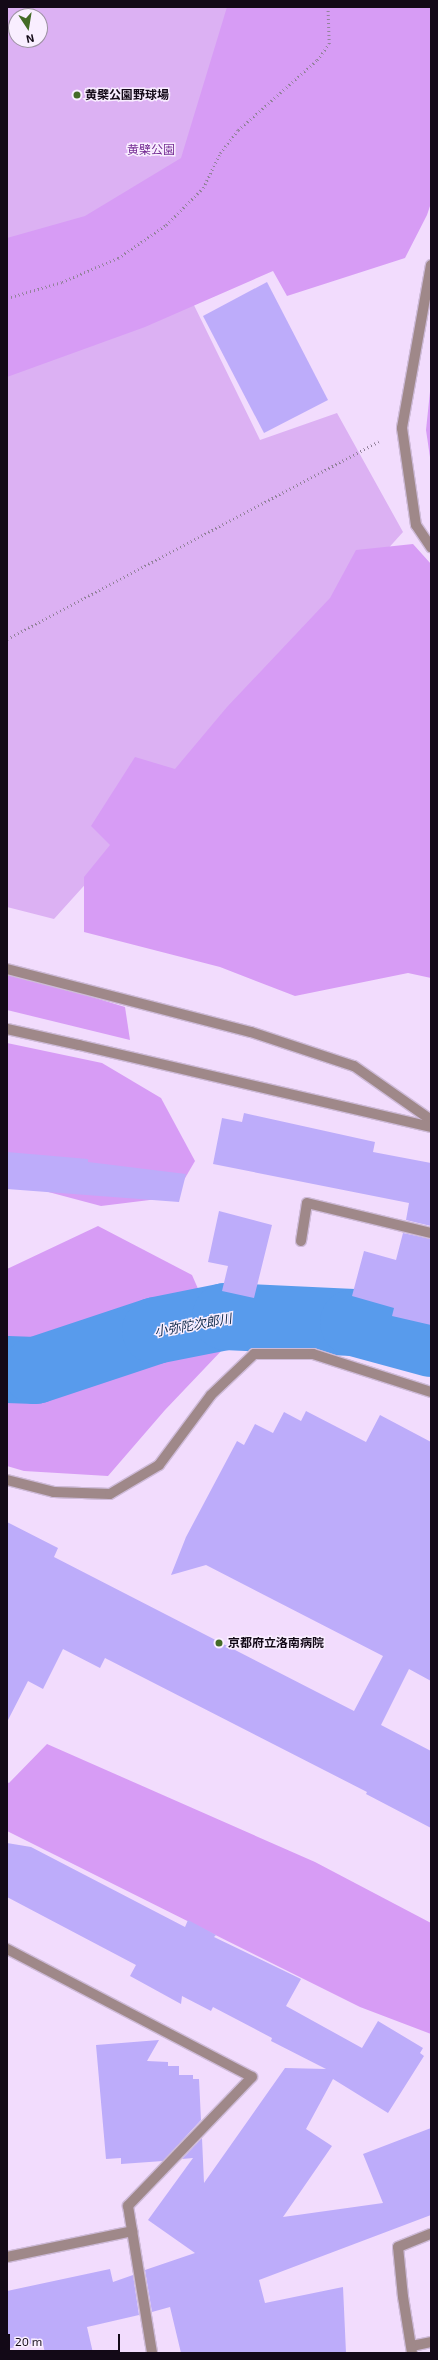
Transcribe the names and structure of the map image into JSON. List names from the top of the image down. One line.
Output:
{"water":["小弥陀次郎川"],"parks":["黄檗公園"],"places":["黄檗公園野球場","京都府立洛南病院"],"scale_bar":"20 m","north":"bottom"}
